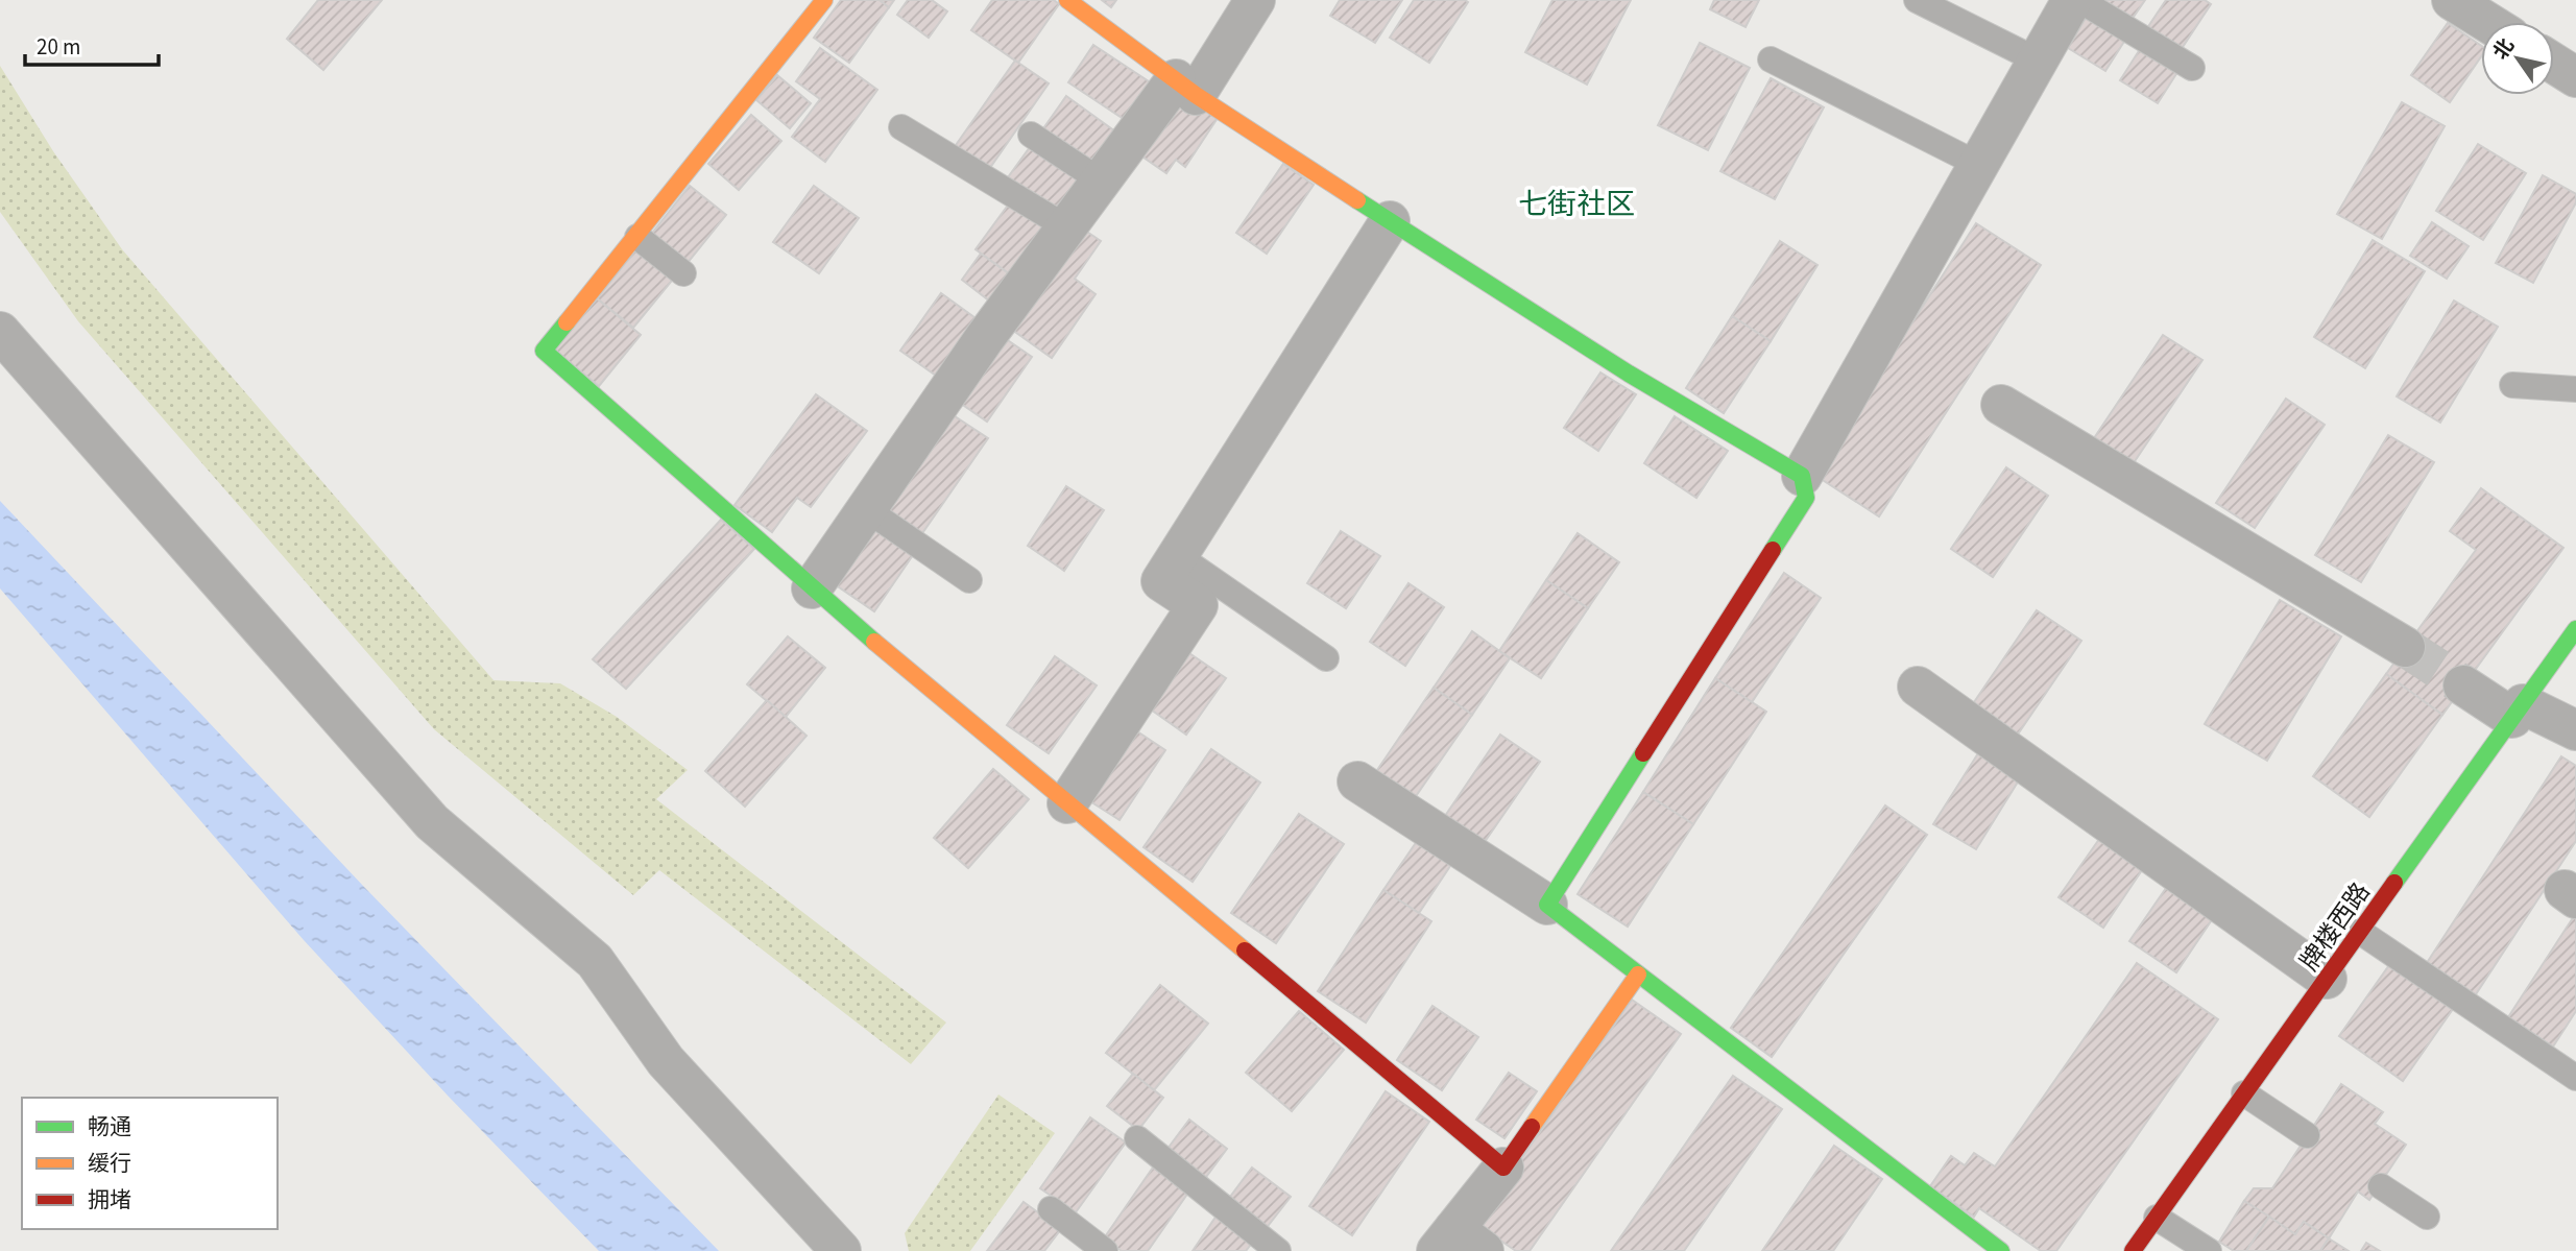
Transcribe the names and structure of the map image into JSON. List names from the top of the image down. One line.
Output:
{"streets":{"street":["牌楼西路"]},"districts":["七街社区"],"legend":["畅通","缓行","拥堵"],"scale_bar":"20 m","north":"top left"}
